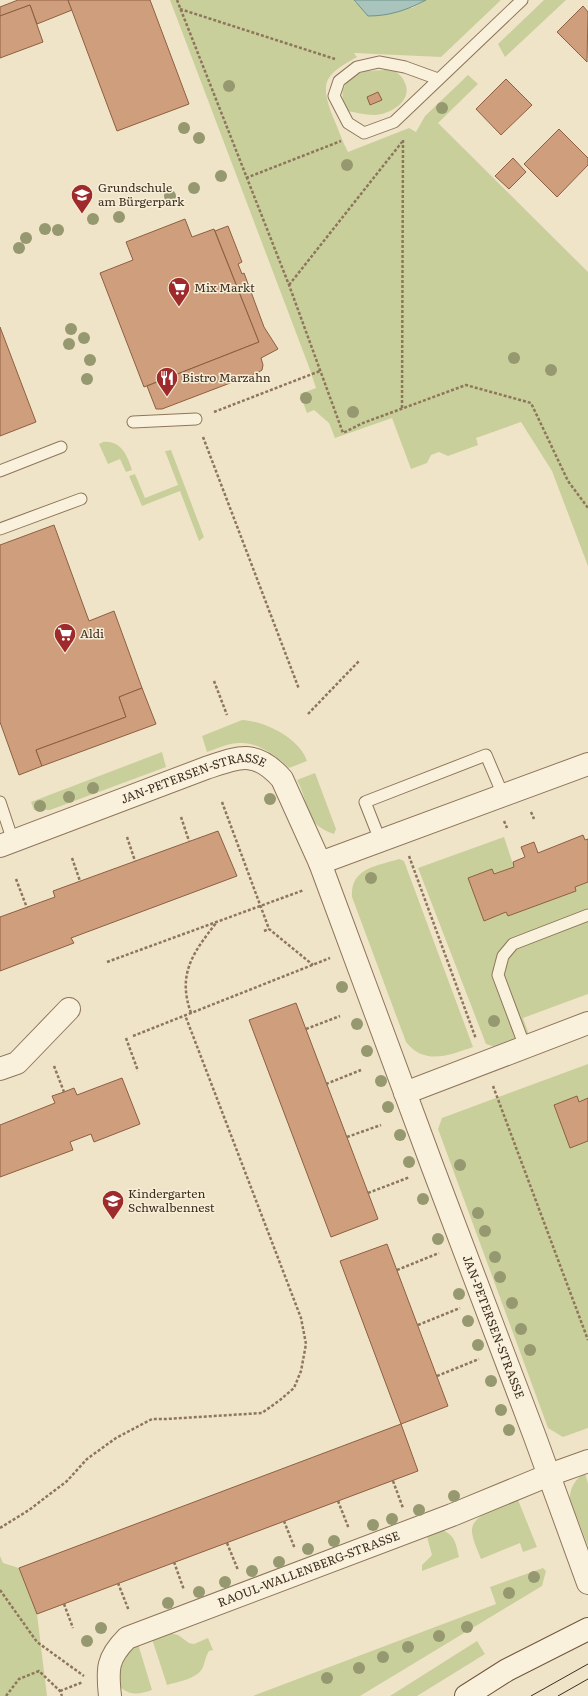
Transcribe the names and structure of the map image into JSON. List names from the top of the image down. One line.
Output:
{"streets":{"street":["JAN-PETERSEN-STRASSE","RAOUL-WALLENBERG-STRASSE"]},"crossings":[["JAN-PETERSEN-STRASSE","RAOUL-WALLENBERG-STRASSE"]],"places":{"school or university":["Grundschule am Bürgerpark","Kindergarten Schwalbennest"],"supermarket":["Mix Markt","Aldi"],"restaurant":["Bistro Marzahn"]}}
